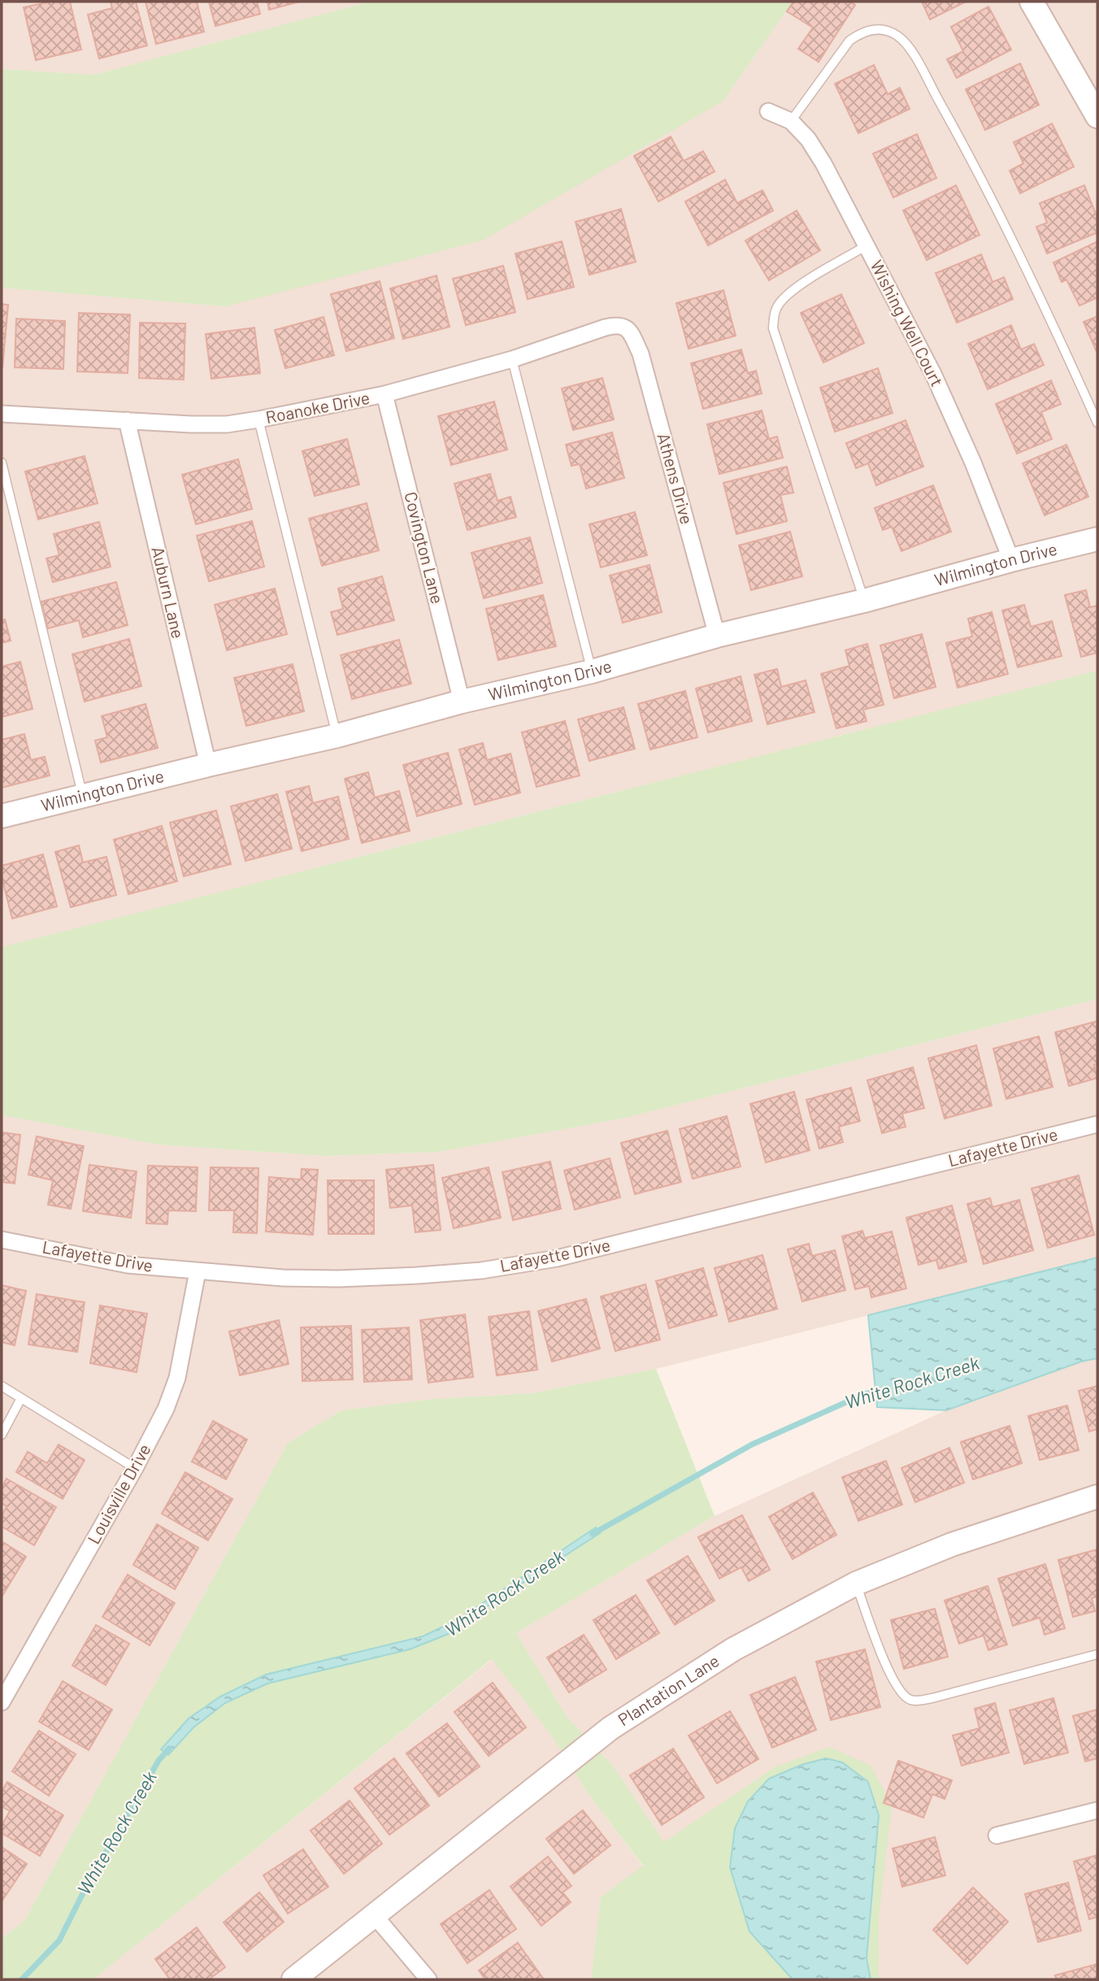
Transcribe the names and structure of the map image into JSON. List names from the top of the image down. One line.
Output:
{"streets":{"street":["Wishing Well Court","Roanoke Drive","Athens Drive","Covington Lane","Wilmington Drive","Auburn Lane","Lafayette Drive","Louisville Drive","Plantation Lane"]},"crossings":[["Wishing Well Court","Wilmington Drive"],["Roanoke Drive","Athens Drive"],["Roanoke Drive","Covington Lane"],["Roanoke Drive","Auburn Lane"],["Athens Drive","Wilmington Drive"],["Covington Lane","Wilmington Drive"],["Wilmington Drive","Auburn Lane"],["Lafayette Drive","Louisville Drive"]],"water":["White Rock Creek"]}
